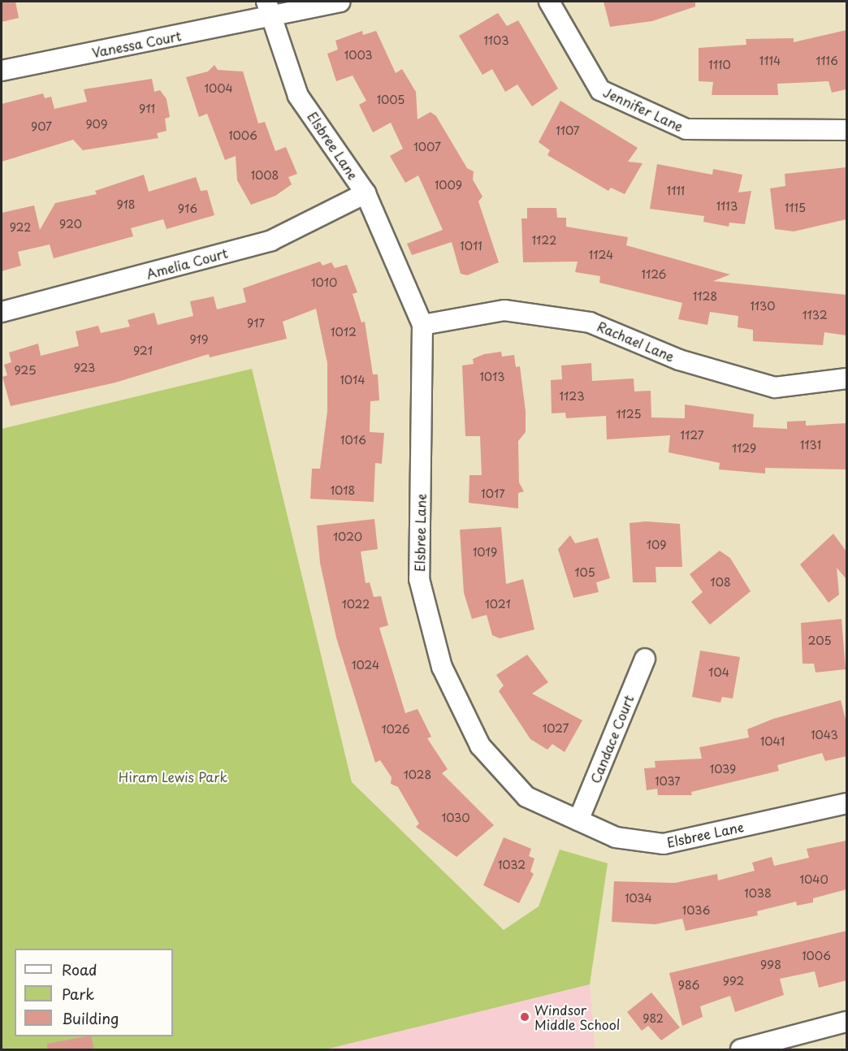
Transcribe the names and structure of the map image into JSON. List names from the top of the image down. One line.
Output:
{"streets":{"street":["Vanessa Court","Jennifer Lane","Elsbree Lane","Amelia Court","Rachael Lane","Candace Court"]},"crossings":[["Vanessa Court","Elsbree Lane"],["Elsbree Lane","Amelia Court"],["Elsbree Lane","Rachael Lane"],["Elsbree Lane","Candace Court"]],"parks":["Hiram Lewis Park"],"places":["Windsor Middle School"],"house_numbers":["1103","1003","1114","1116","1110","1004","1005","911","909","907","1107","1006","1007","1008","1009","1111","918","1113","1115","916","920","922","1122","1011","1124","1126","1010","1128","1130","1132","917","1012","919","921","923","925","1013","1014","1123","1125","1127","1016","1131","1129","1018","1017","1020","109","1019","105","108","1022","1021","205","1024","104","1027","1026","1043","1041","1039","1028","1037","1030","1032","1040","1038","1034","1036","1006","998","992","986","982"],"legend":["Road","Park","Building"]}
